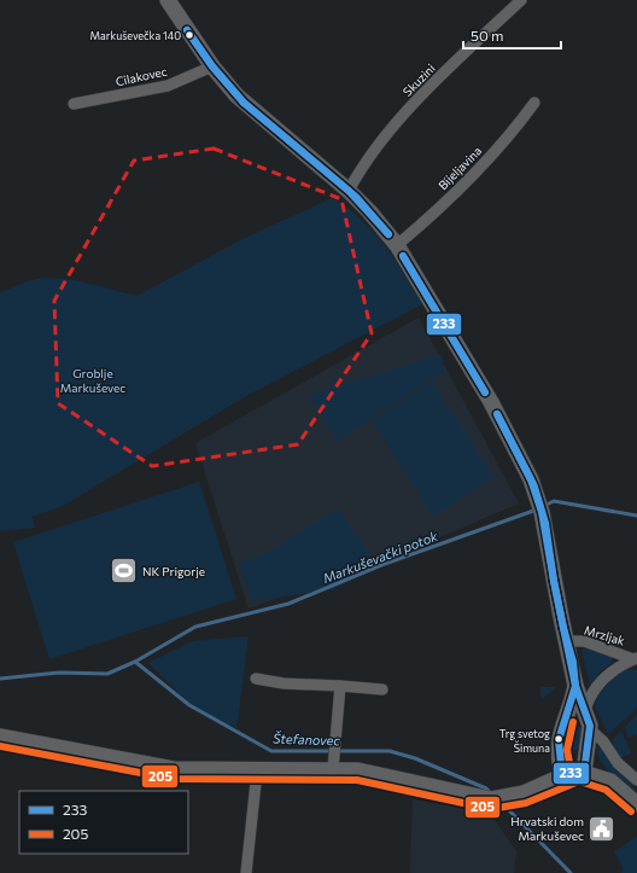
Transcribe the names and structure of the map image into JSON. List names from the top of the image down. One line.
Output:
{"streets":{"street":["Cilakovec","Skuzini","Bijeljavina","Mrzljak"]},"water":["Markuševački potok","Štefanovec"],"parks":["Groblje Markuševec"],"places":{"other":["Markuševečka 140","Trg svetog Šimuna"],"sports":["NK Prigorje"],"public building":["Hrvatski dom Markuševec"]},"lines":["transit line 233","transit line 205"],"legend":["233","205"],"scale_bar":"50 m"}
